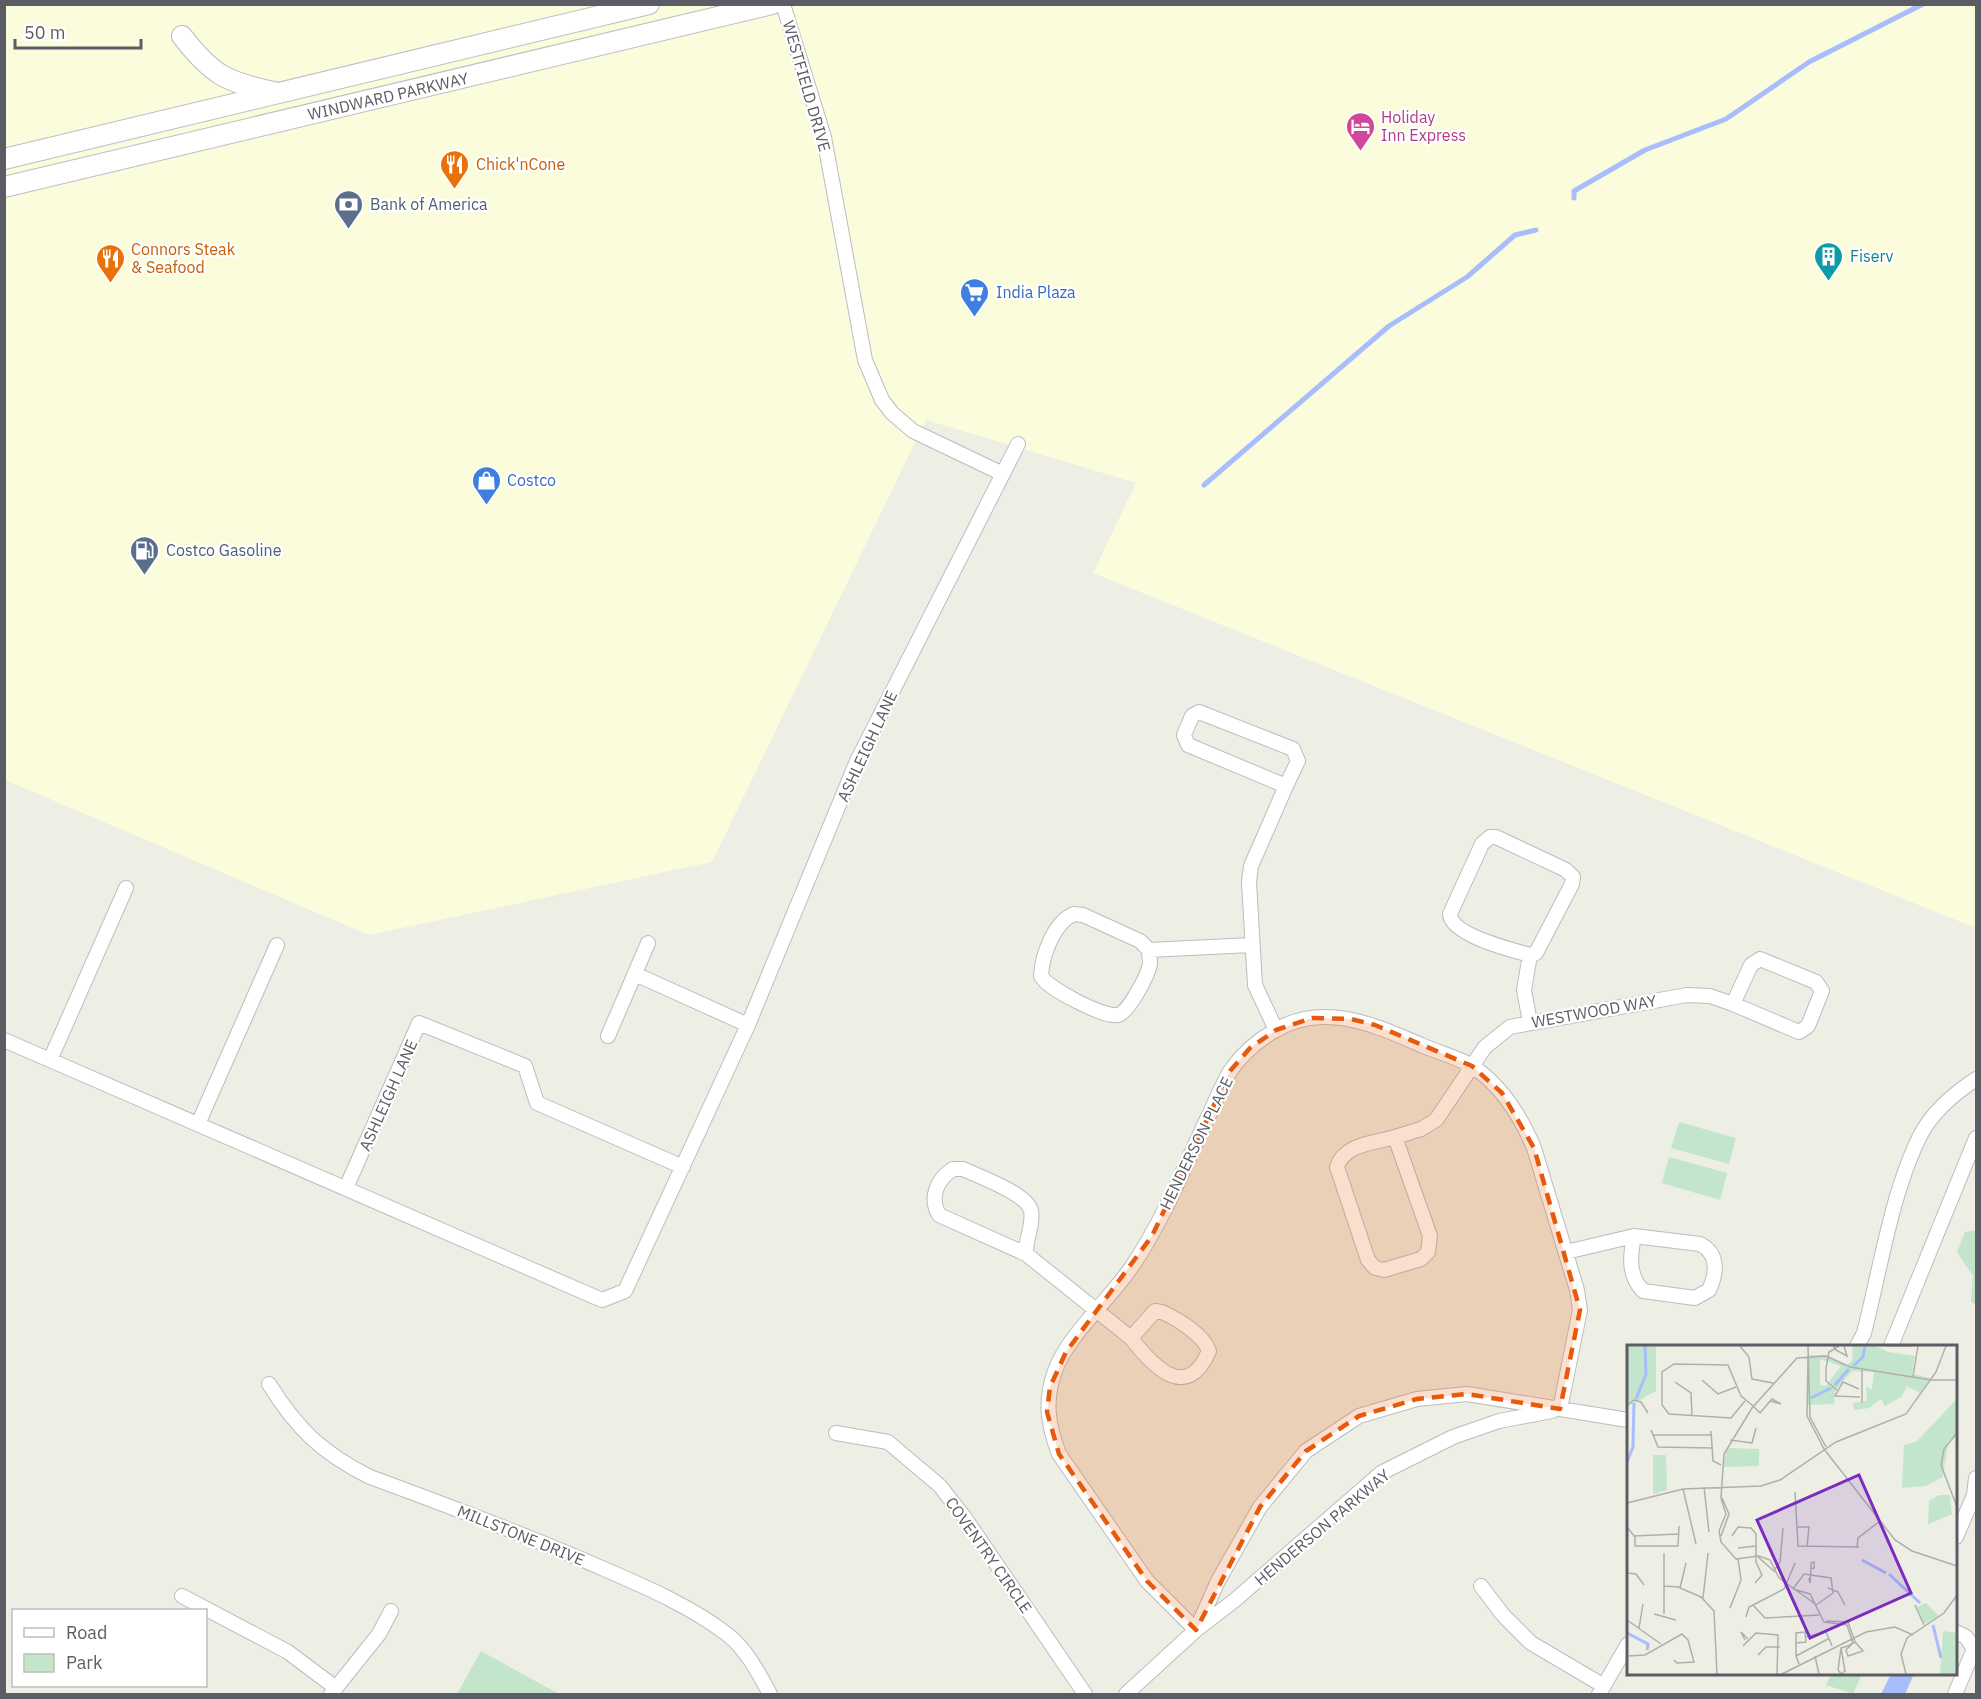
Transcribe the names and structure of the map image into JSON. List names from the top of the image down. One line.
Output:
{"streets":{"main road":["WINDWARD PARKWAY"],"street":["WESTFIELD DRIVE","ASHLEIGH LANE","WESTWOOD WAY","HENDERSON PLACE","HENDERSON PARKWAY","MILLSTONE DRIVE","COVENTRY CIRCLE"]},"crossings":[["WESTFIELD DRIVE","ASHLEIGH LANE"],["WESTWOOD WAY","HENDERSON PLACE"],["HENDERSON PLACE","HENDERSON PARKWAY"]],"places":{"hotel":["Holiday Inn Express"],"restaurant":["Chick'nCone","Connors Steak & Seafood"],"bank":["Bank of America"],"building":["Fiserv"],"supermarket":["India Plaza"],"shop":["Costco"],"fuel station":["Costco Gasoline"]},"legend":["Road","Park"],"scale_bar":"50 m"}
